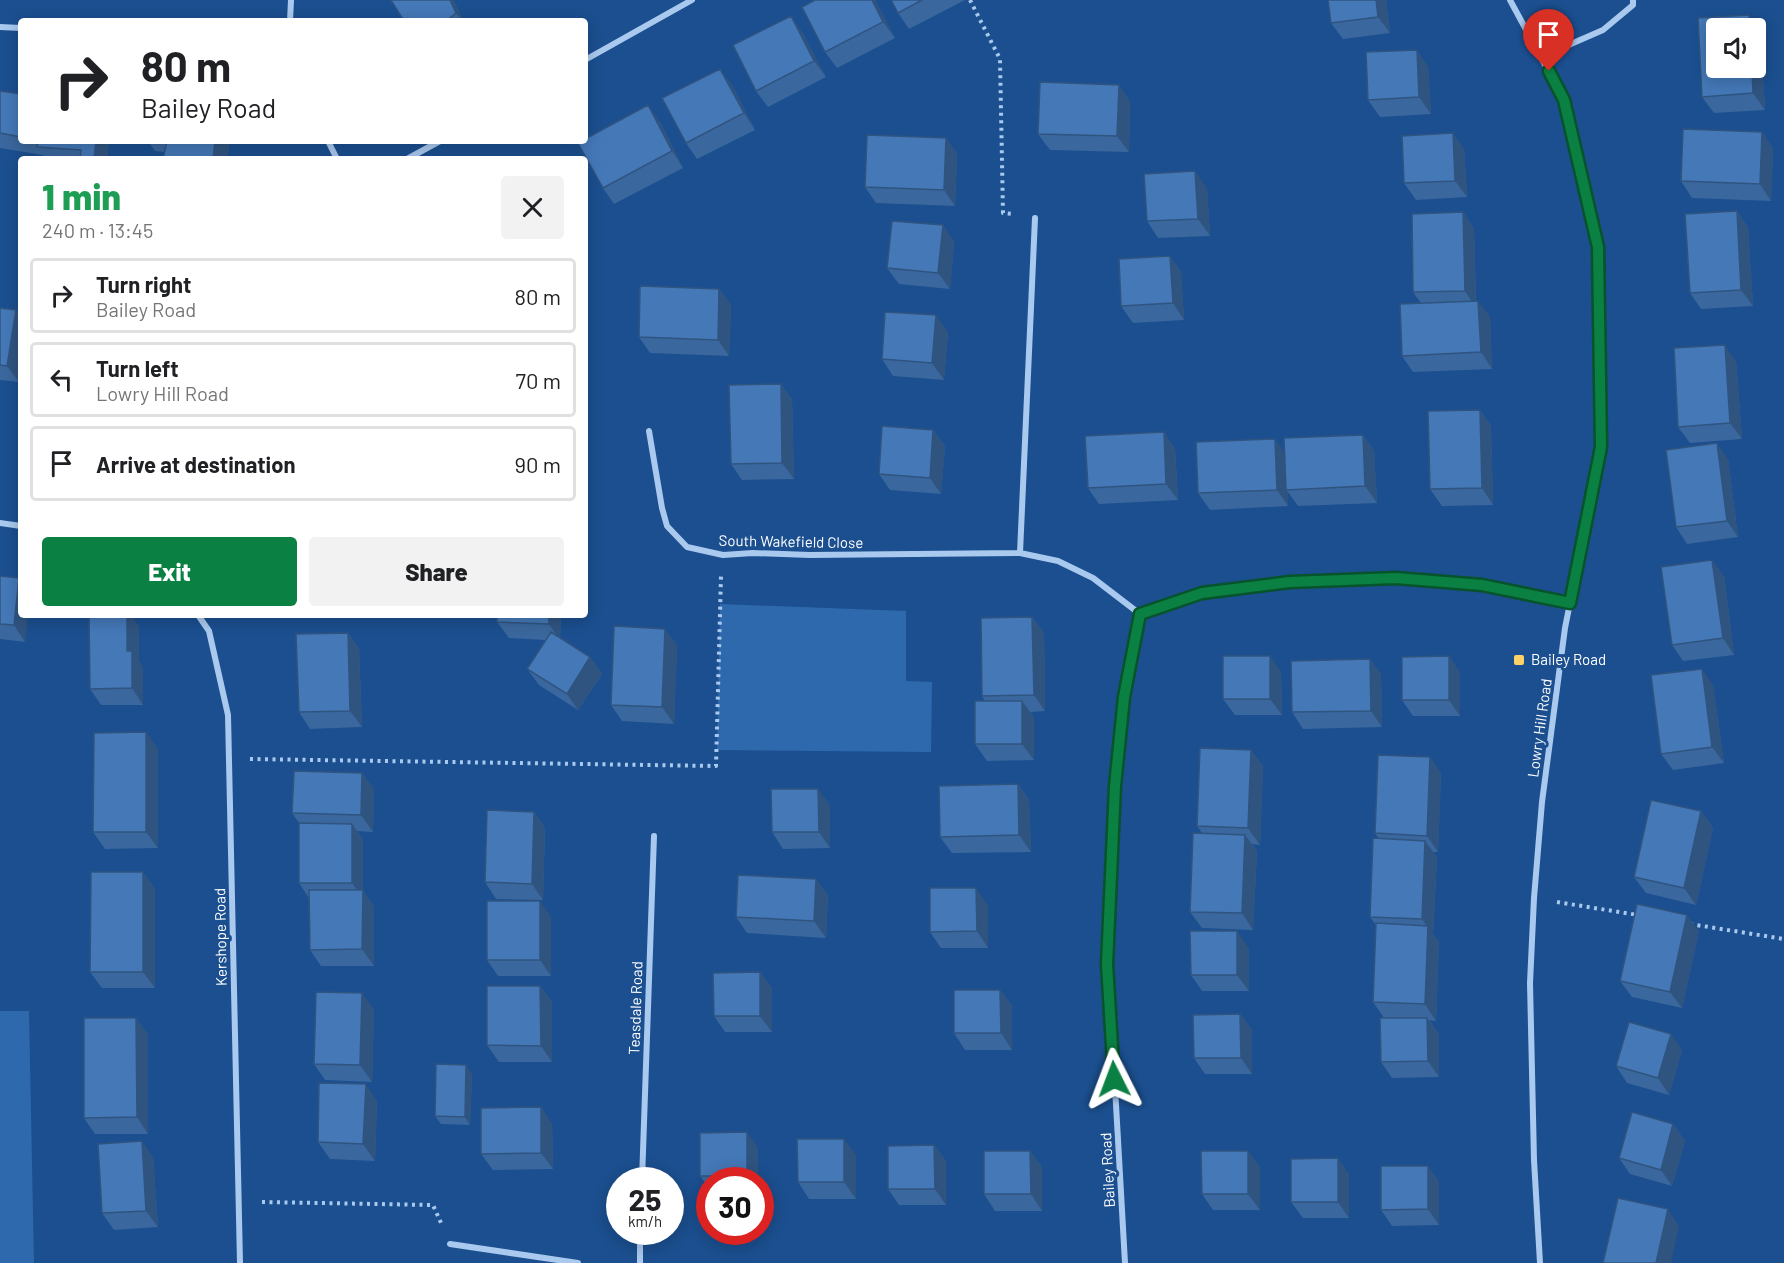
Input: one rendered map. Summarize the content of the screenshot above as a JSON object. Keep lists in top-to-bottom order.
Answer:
{
  "streets": {
    "street": [
      "South Wakefield Close",
      "Lowry Hill Road",
      "Kershope Road",
      "Teasdale Road",
      "Bailey Road"
    ]
  },
  "crossings": [
    ["South Wakefield Close", "Bailey Road"]
  ],
  "places": {
    "transit": ["Bailey Road"]
  },
  "page": {
    "turn": ["80 m", "Bailey Road"],
    "heading": ["1 min", "240 m · 13:45"],
    "list": [
      {
        "name": "Turn right",
        "note": "Bailey Road",
        "value": "80 m"
      },
      {
        "name": "Turn left",
        "note": "Lowry Hill Road",
        "value": "70 m"
      },
      {
        "name": "Arrive at destination",
        "value": "90 m"
      }
    ],
    "buttons": ["Exit", "Share"],
    "speed": "25 km/h",
    "limit": "30"
  }
}
